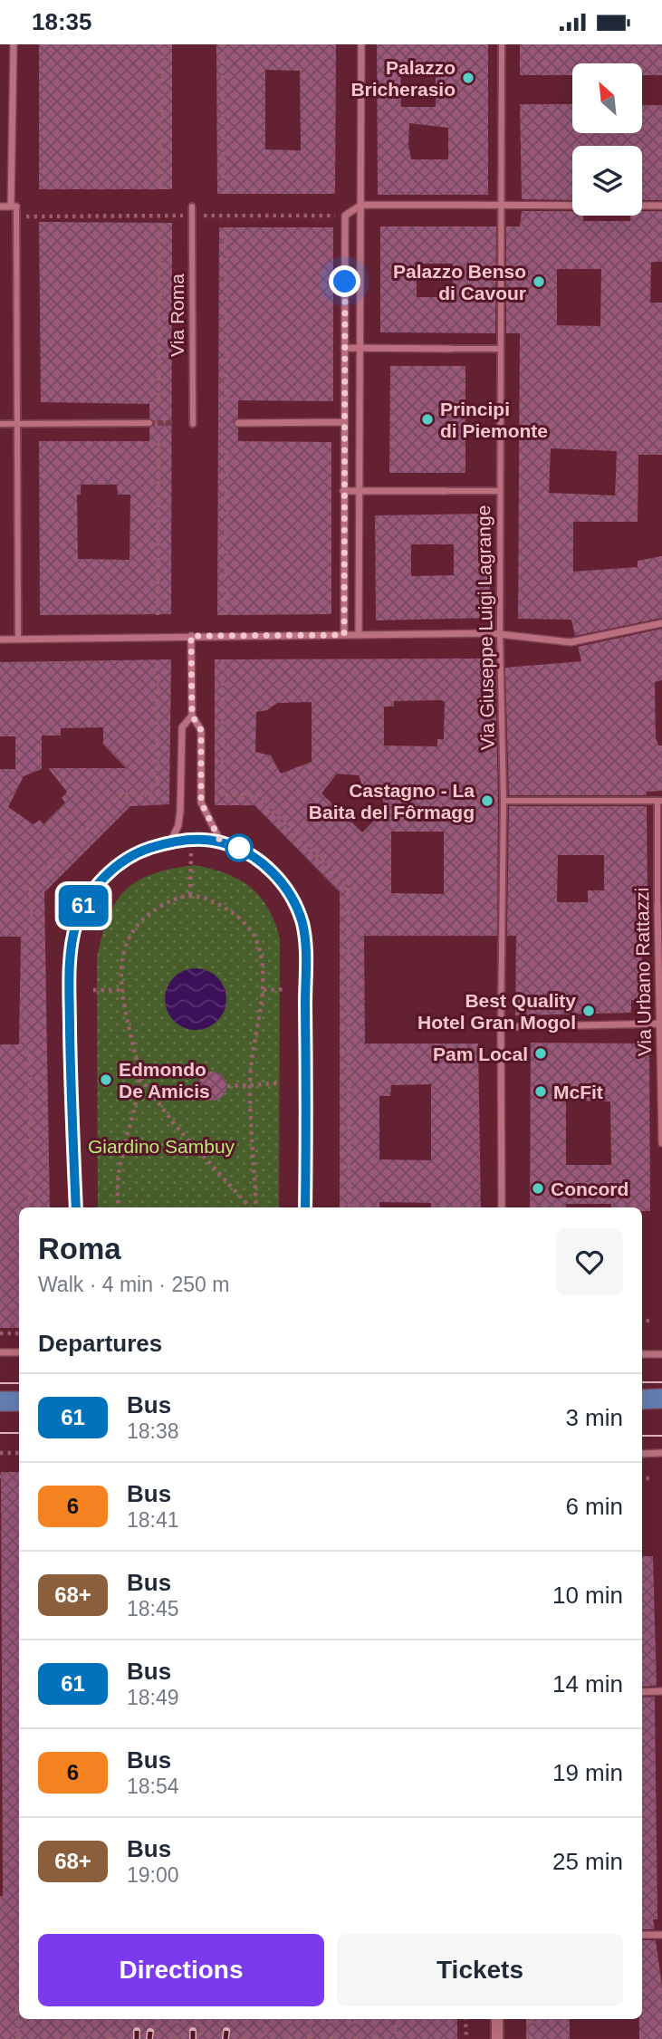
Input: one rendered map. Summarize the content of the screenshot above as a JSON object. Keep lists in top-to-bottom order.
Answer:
{
  "streets": {
    "street": ["Via Roma", "Via Giuseppe Luigi Lagrange", "Via Urbano Rattazzi"]
  },
  "parks": ["Giardino Sambuy"],
  "places": [
    "Palazzo Bricherasio",
    "Palazzo Benso di Cavour",
    "Principi di Piemonte",
    "Castagno - La Baita del Fôrmagg",
    "Best Quality Hotel Gran Mogol",
    "Pam Local",
    "Edmondo De Amicis",
    "McFit",
    "Concord"
  ],
  "lines": ["bus line 61"],
  "north": "top left",
  "page": {
    "status": "18:35",
    "on_map": "61",
    "heading": [
      ["Roma", "Walk · 4 min · 250 m"],
      "Departures"
    ],
    "list": [
      {
        "mark": "61",
        "name": "Bus",
        "note": "18:38",
        "value": "3 min"
      },
      {
        "mark": "6",
        "name": "Bus",
        "note": "18:41",
        "value": "6 min"
      },
      {
        "mark": "68+",
        "name": "Bus",
        "note": "18:45",
        "value": "10 min"
      },
      {
        "mark": "61",
        "name": "Bus",
        "note": "18:49",
        "value": "14 min"
      },
      {
        "mark": "6",
        "name": "Bus",
        "note": "18:54",
        "value": "19 min"
      },
      {
        "mark": "68+",
        "name": "Bus",
        "note": "19:00",
        "value": "25 min"
      }
    ],
    "buttons": ["Directions", "Tickets"]
  }
}
